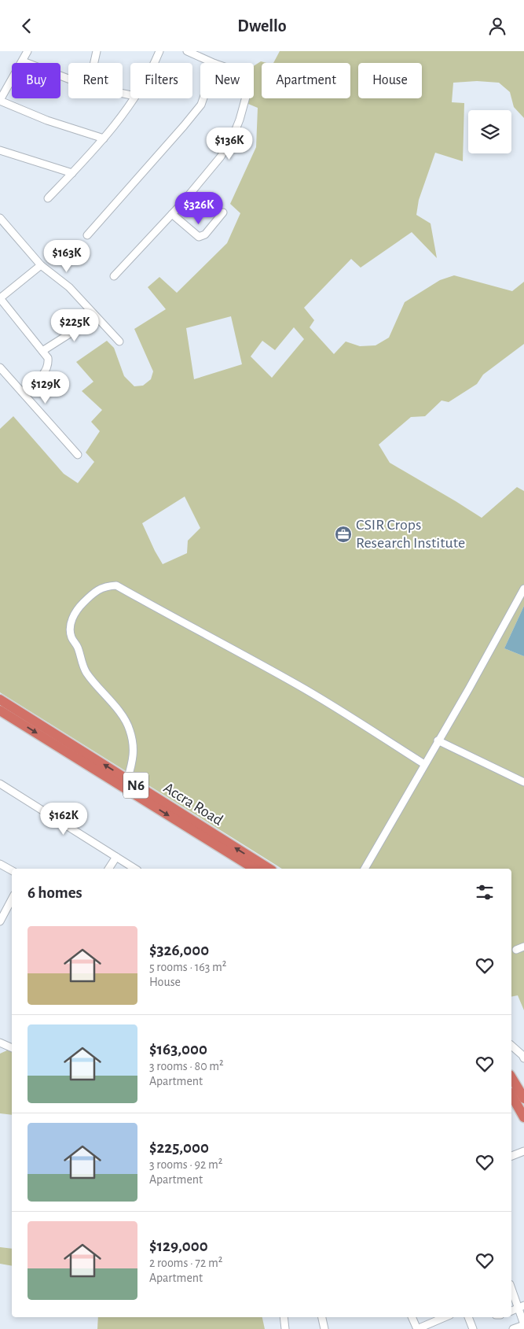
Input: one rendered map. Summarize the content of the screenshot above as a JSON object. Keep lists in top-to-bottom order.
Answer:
{
  "streets": {
    "highway": ["N6", "Accra Road"]
  },
  "places": {
    "office": ["CSIR Crops Research Institute"]
  },
  "page": {
    "header": "Dwello",
    "chip": [
      "Buy",
      "Rent",
      "Filters",
      "New",
      "Apartment",
      "House"
    ],
    "price": [
      "$136K",
      "$326K",
      "$163K",
      "$225K",
      "$129K",
      "$162K"
    ],
    "heading": "6 homes",
    "list": [
      {
        "name": "$326,000",
        "note": "5 rooms · 163 m² · House"
      },
      {
        "name": "$163,000",
        "note": "3 rooms · 80 m² · Apartment"
      },
      {
        "name": "$225,000",
        "note": "3 rooms · 92 m² · Apartment"
      },
      {
        "name": "$129,000",
        "note": "2 rooms · 72 m² · Apartment"
      }
    ]
  }
}
